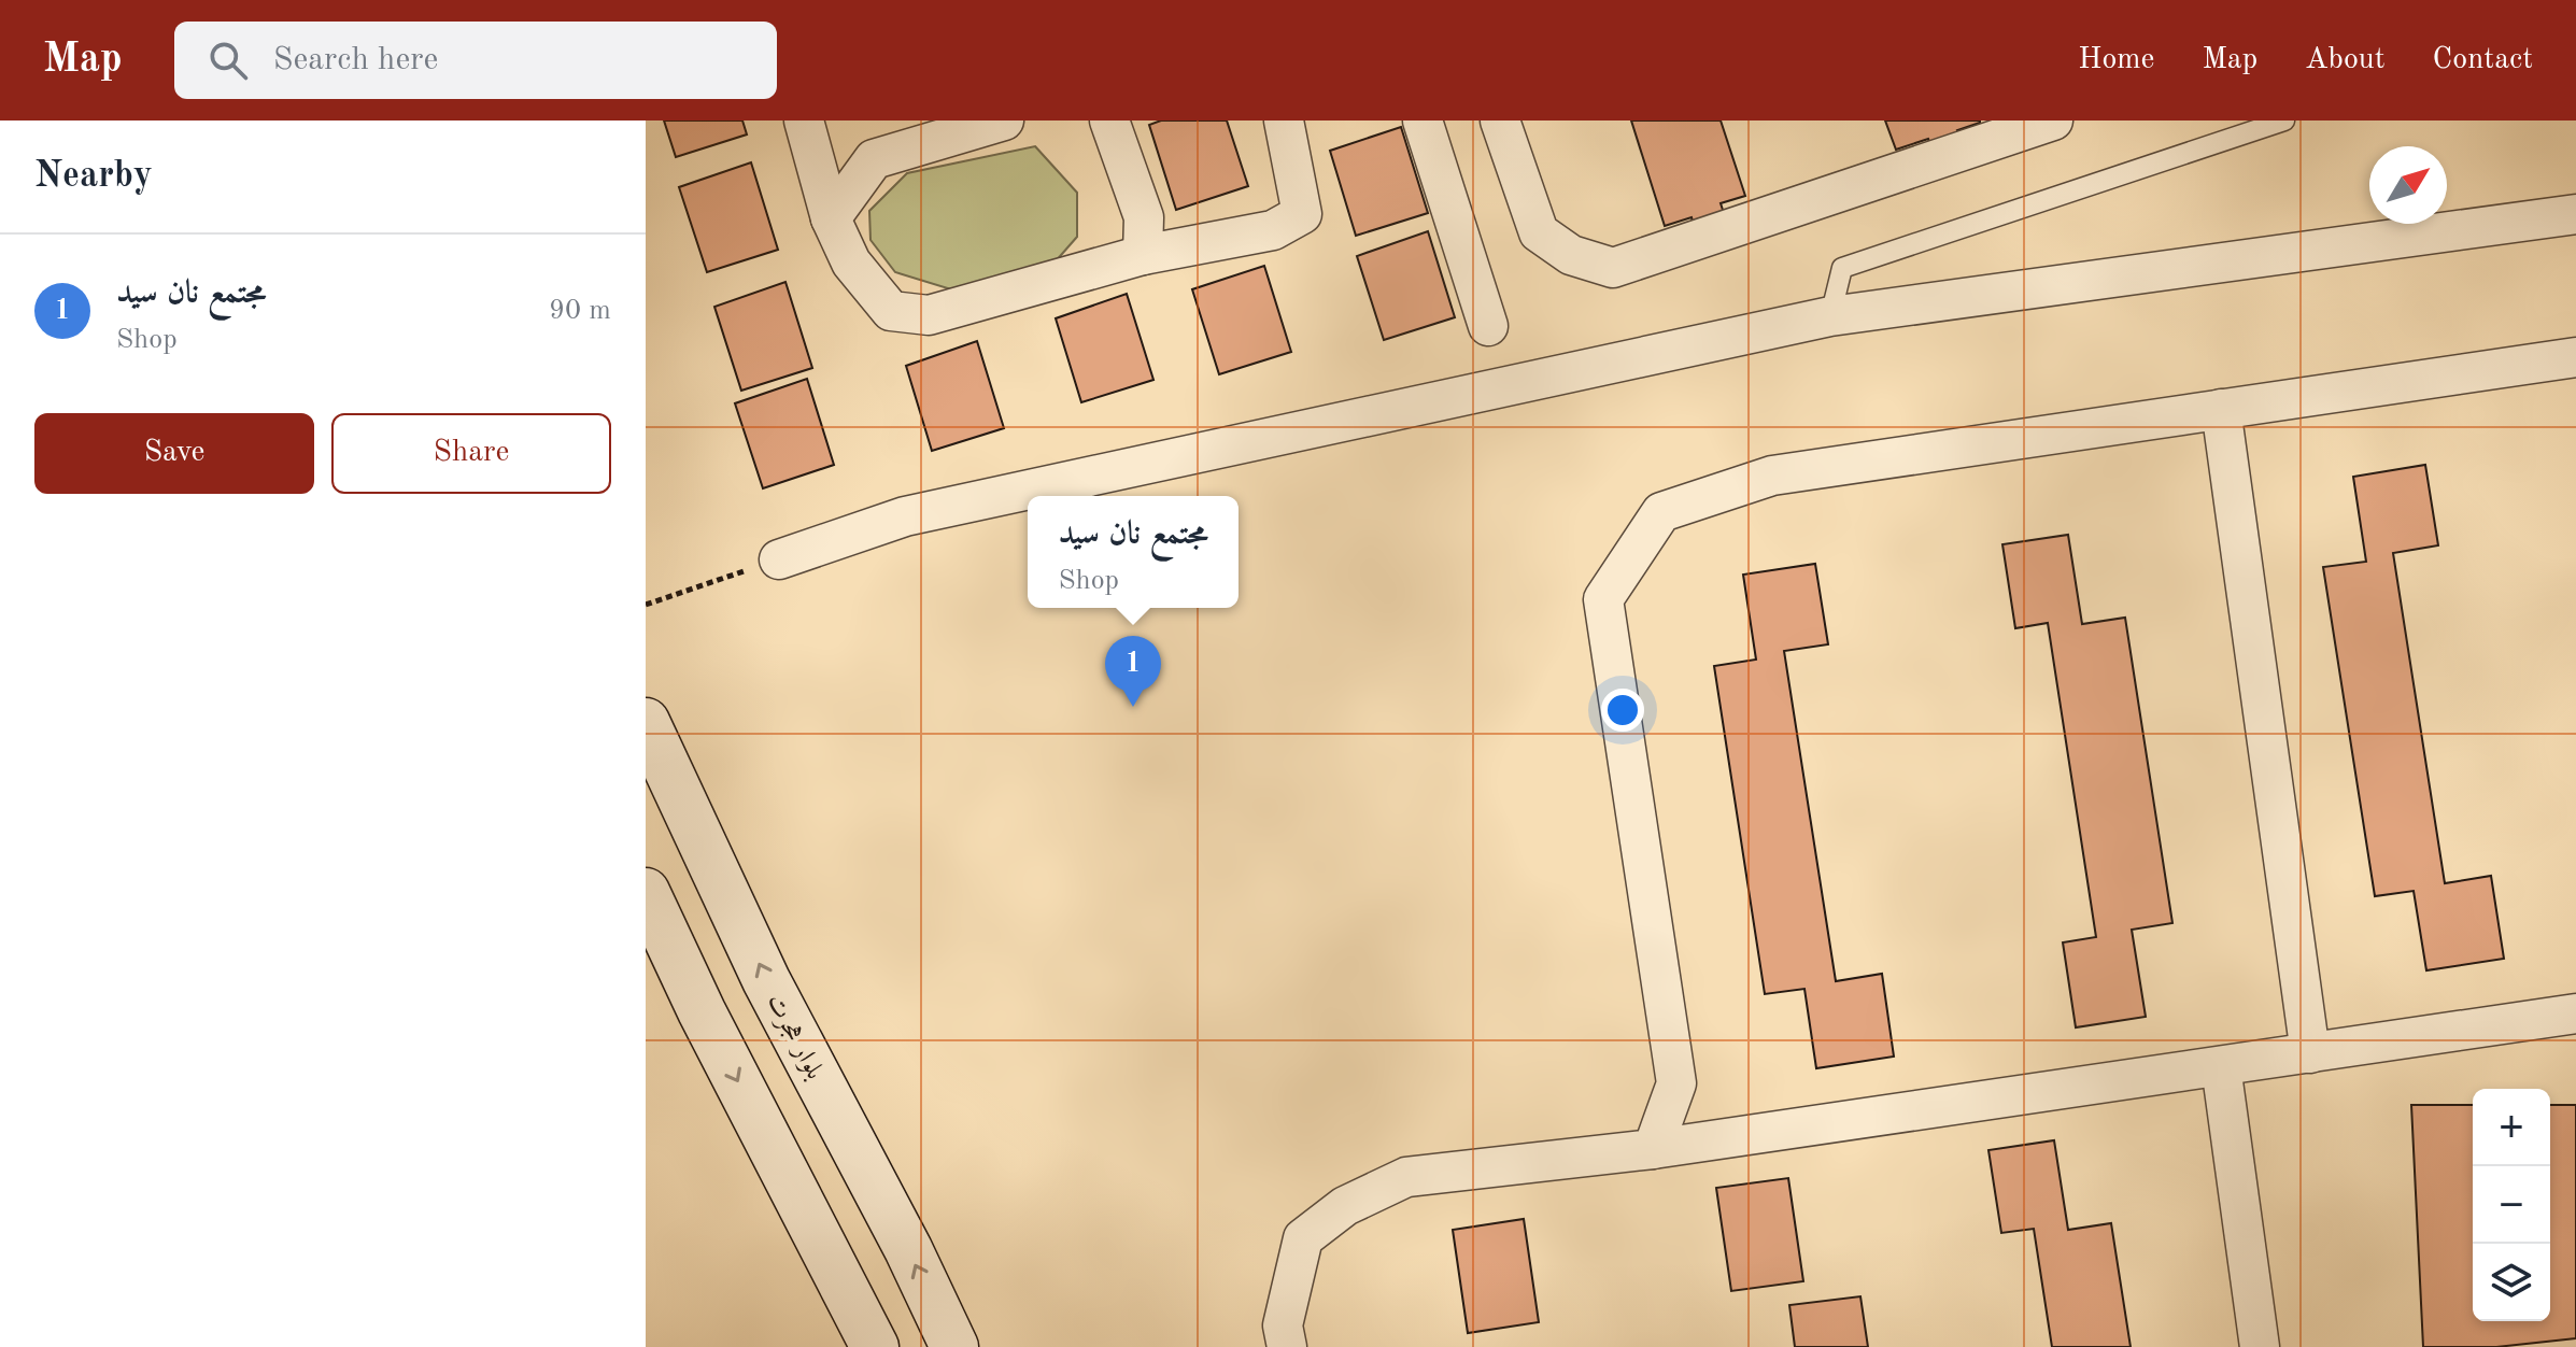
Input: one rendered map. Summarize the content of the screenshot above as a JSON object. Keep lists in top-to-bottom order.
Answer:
{
  "streets": {
    "main road": ["بلوار هجرت"]
  },
  "north": "top right",
  "page": {
    "header": "Map",
    "search": "Search here",
    "nav": [
      "Home",
      "Map",
      "About",
      "Contact"
    ],
    "heading": "Nearby",
    "list": [
      {
        "mark": "1",
        "name": "مجتمع نان سید",
        "note": "Shop",
        "value": "90 m"
      }
    ],
    "buttons": ["Save", "Share"],
    "popup": ["مجتمع نان سید", "Shop"],
    "pins": "1",
    "map_buttons": ["+", "−"]
  }
}
